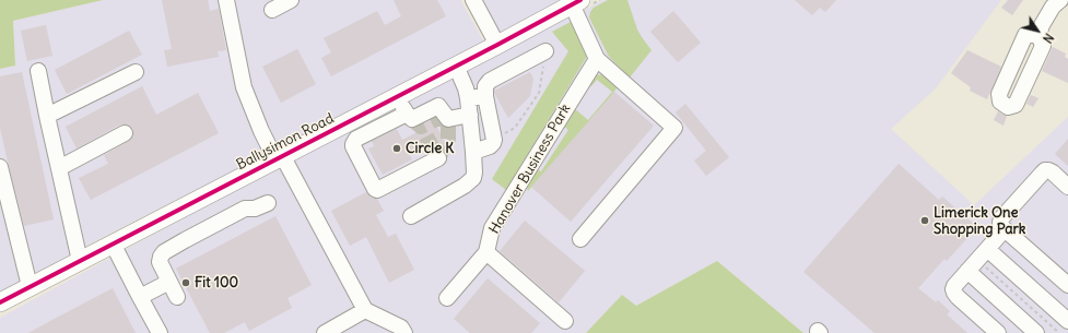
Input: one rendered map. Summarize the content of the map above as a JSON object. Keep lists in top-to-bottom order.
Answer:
{
  "streets": {
    "main road": ["Ballysimon Road"],
    "street": ["Hanover Business Park"]
  },
  "places": ["Circle K", "Limerick One Shopping Park", "Fit 100"],
  "north": "bottom right"
}
